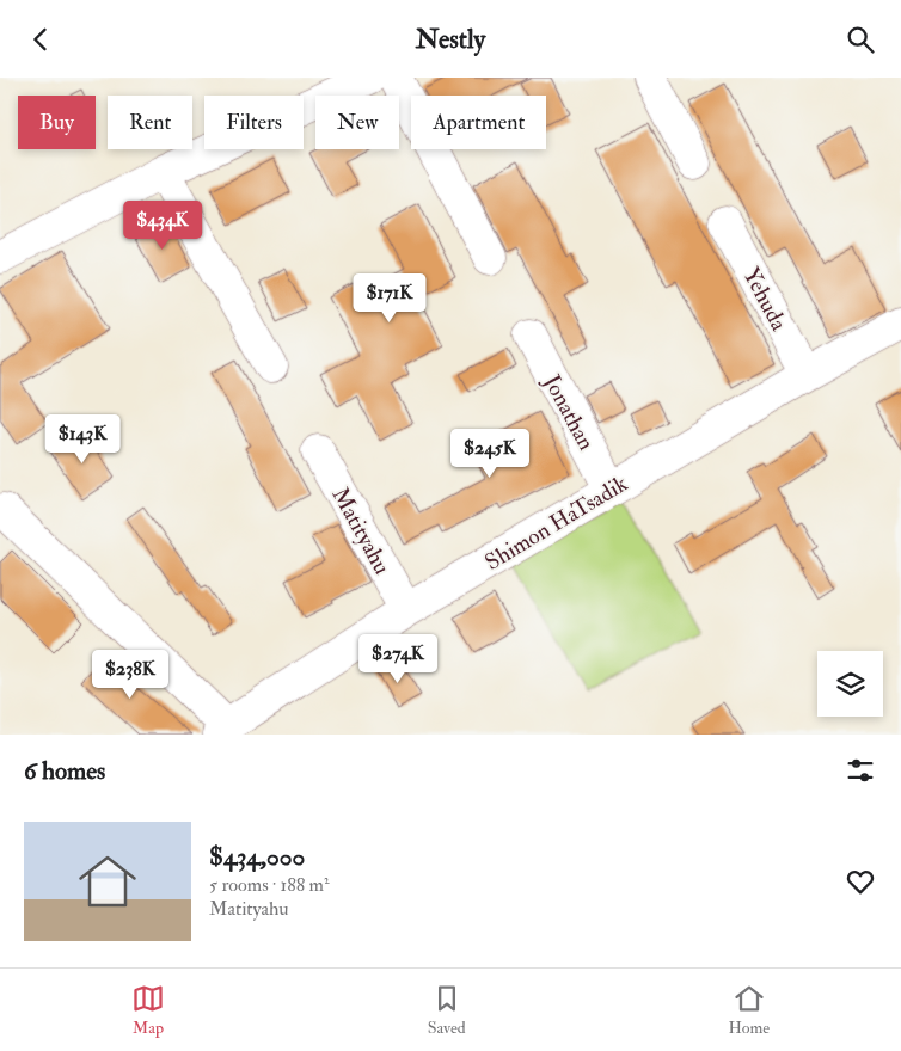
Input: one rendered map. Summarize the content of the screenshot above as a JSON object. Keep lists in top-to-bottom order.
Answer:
{
  "streets": {
    "street": [
      "Yehuda",
      "Jonathan",
      "Shimon HaTsadik",
      "Matityahu"
    ]
  },
  "crossings": [
    ["Yehuda", "Shimon HaTsadik"],
    ["Jonathan", "Shimon HaTsadik"],
    ["Shimon HaTsadik", "Matityahu"]
  ],
  "page": {
    "header": "Nestly",
    "chip": [
      "Buy",
      "Rent",
      "Filters",
      "New",
      "Apartment"
    ],
    "price": [
      "$434K",
      "$171K",
      "$143K",
      "$245K",
      "$274K",
      "$238K"
    ],
    "heading": "6 homes",
    "list": [
      {
        "name": "$434,000",
        "note": "5 rooms · 188 m² · Matityahu"
      }
    ],
    "tabs": ["Map", "Saved", "Home"]
  }
}
